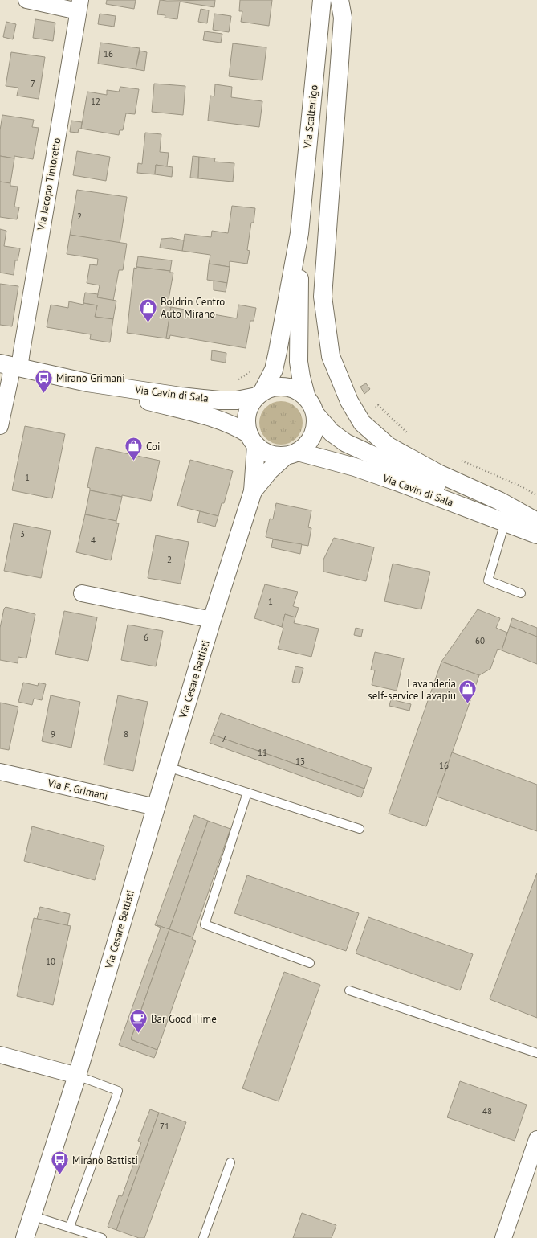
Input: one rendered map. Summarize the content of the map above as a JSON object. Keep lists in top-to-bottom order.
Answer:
{
  "streets": {
    "main road": ["Via Scaltenigo", "Via Cavin di Sala", "Via Cesare Battisti"],
    "street": ["Via Jacopo Tintoretto", "Via F. Grimani"]
  },
  "crossings": [
    ["Via Scaltenigo", "Via Cavin di Sala"],
    ["Via Scaltenigo", "Via Cesare Battisti"],
    ["Via Jacopo Tintoretto", "Via Cavin di Sala"],
    ["Via Cavin di Sala", "Via Cesare Battisti"],
    ["Via Cesare Battisti", "Via F. Grimani"]
  ],
  "places": {
    "shop": ["Boldrin Centro Auto Mirano", "Coi", "Lavanderia self-service Lavapiu"],
    "bus stop": ["Mirano Grimani", "Mirano Battisti"],
    "cafe": ["Bar Good Time"]
  },
  "house_numbers": [
    "16",
    "7",
    "12",
    "2",
    "1",
    "3",
    "4",
    "2",
    "1",
    "6",
    "60",
    "9",
    "8",
    "7",
    "11",
    "13",
    "16",
    "10",
    "48",
    "71"
  ]
}
